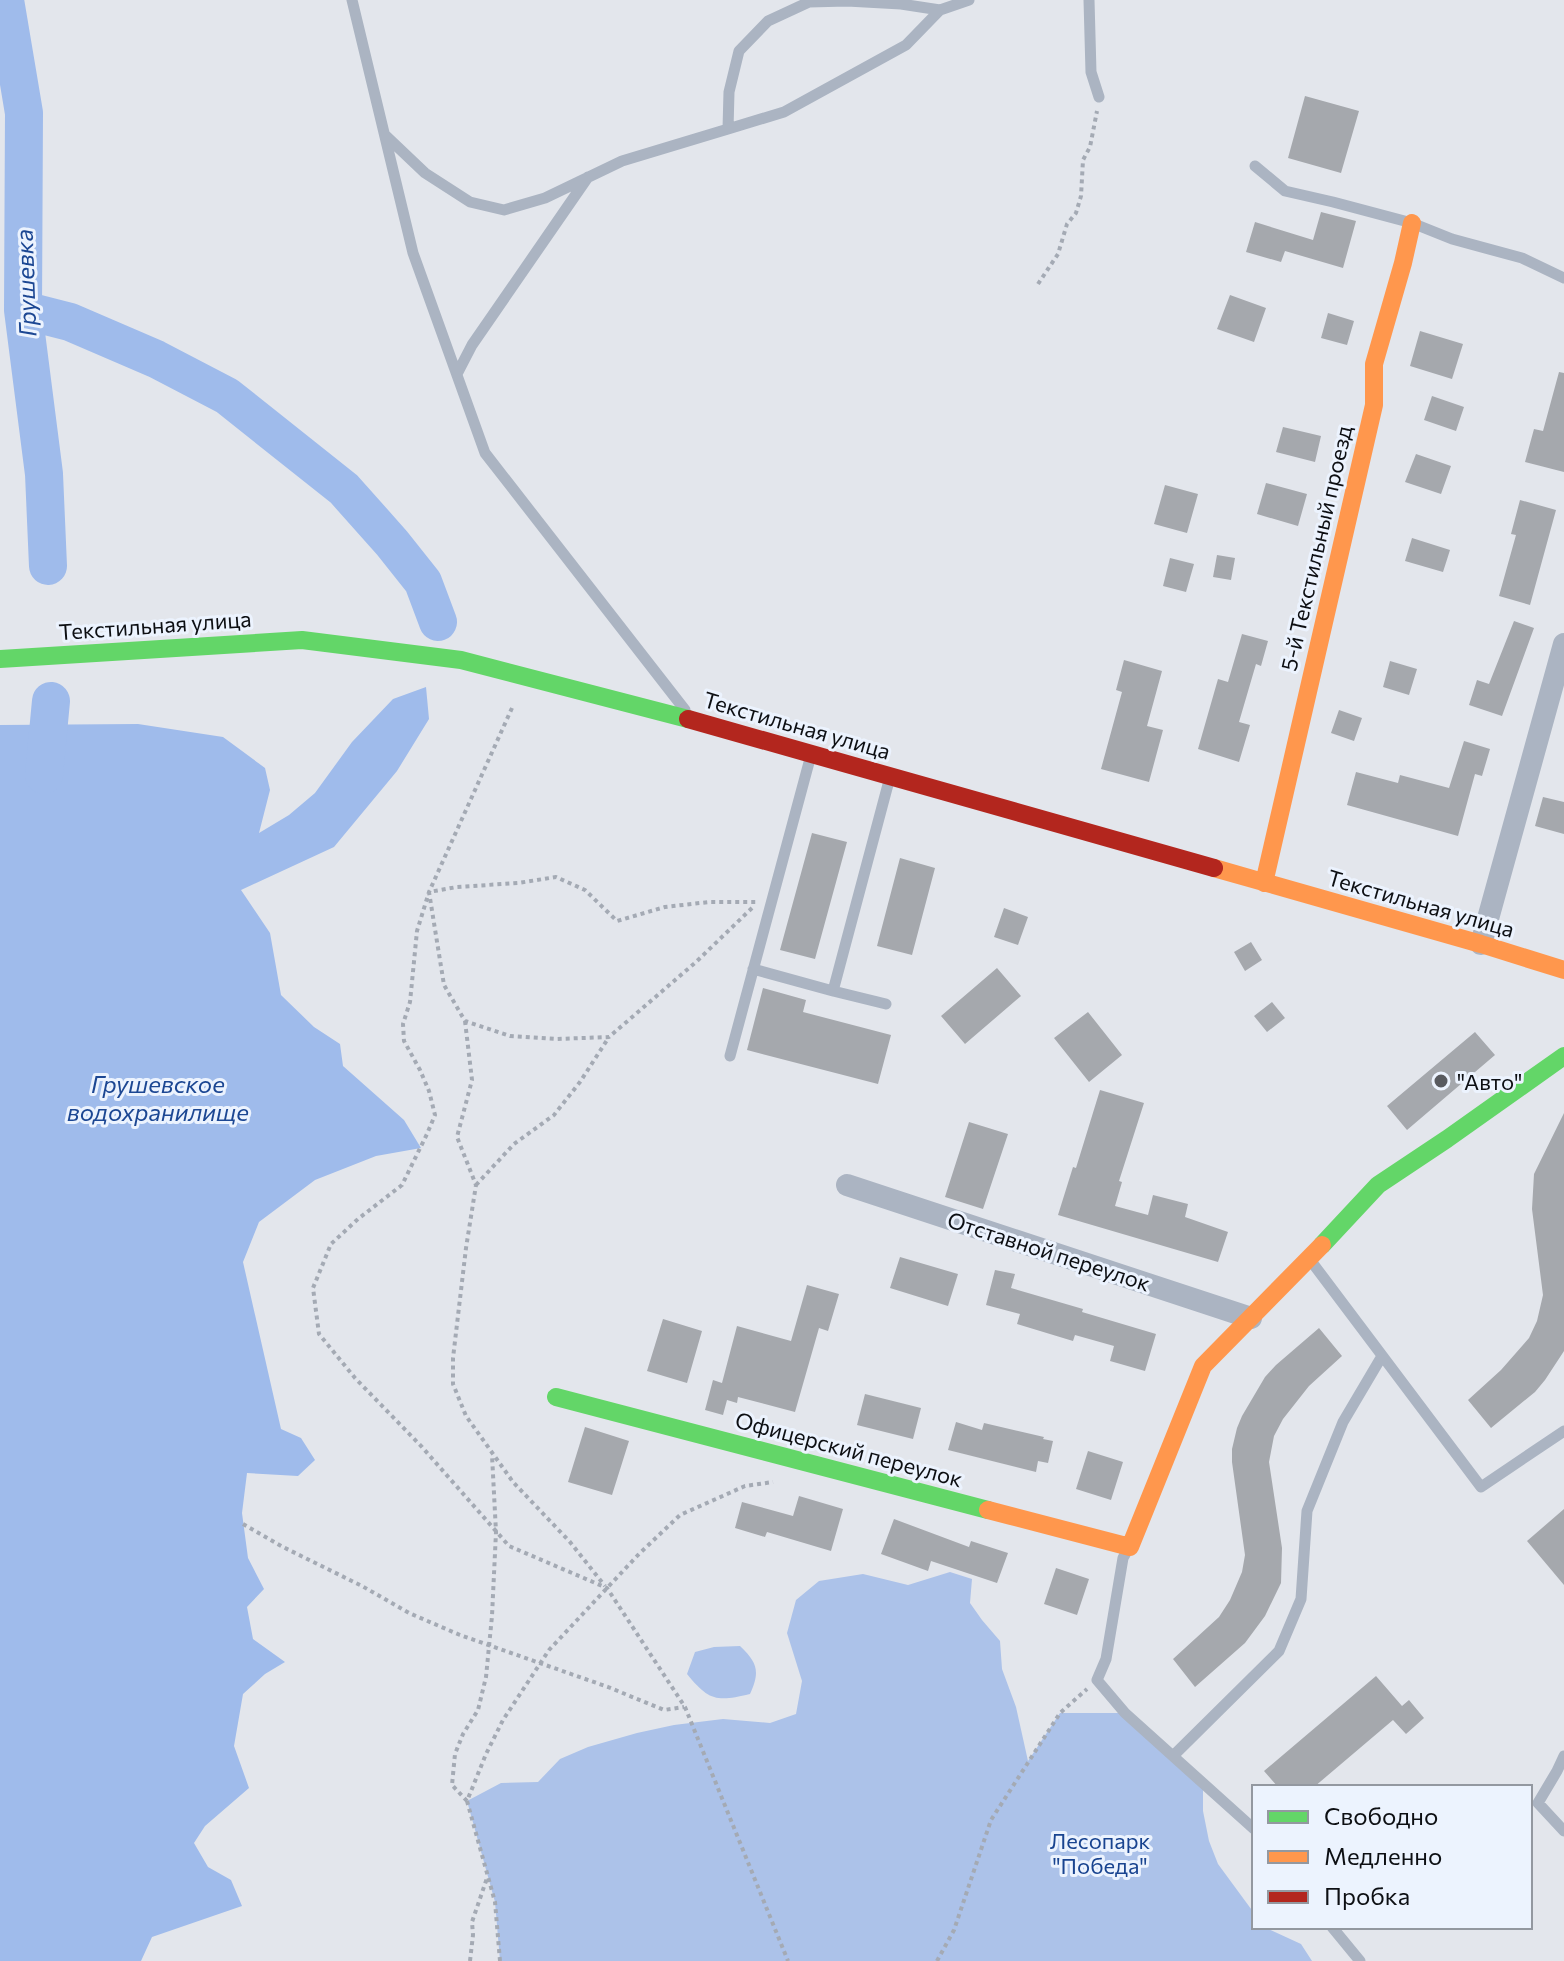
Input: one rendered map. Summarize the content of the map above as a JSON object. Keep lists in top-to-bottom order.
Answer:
{
  "streets": {
    "street": [
      "5-й Текстильный проезд",
      "Текстильная улица",
      "Отставной переулок",
      "Офицерский переулок"
    ]
  },
  "crossings": [
    ["5-й Текстильный проезд", "Текстильная улица"]
  ],
  "water": ["Грушевка", "Грушевское водохранилище"],
  "parks": ["Лесопарк \"Победа\""],
  "places": ["\"Авто\""],
  "legend": ["Свободно", "Медленно", "Пробка"]
}
